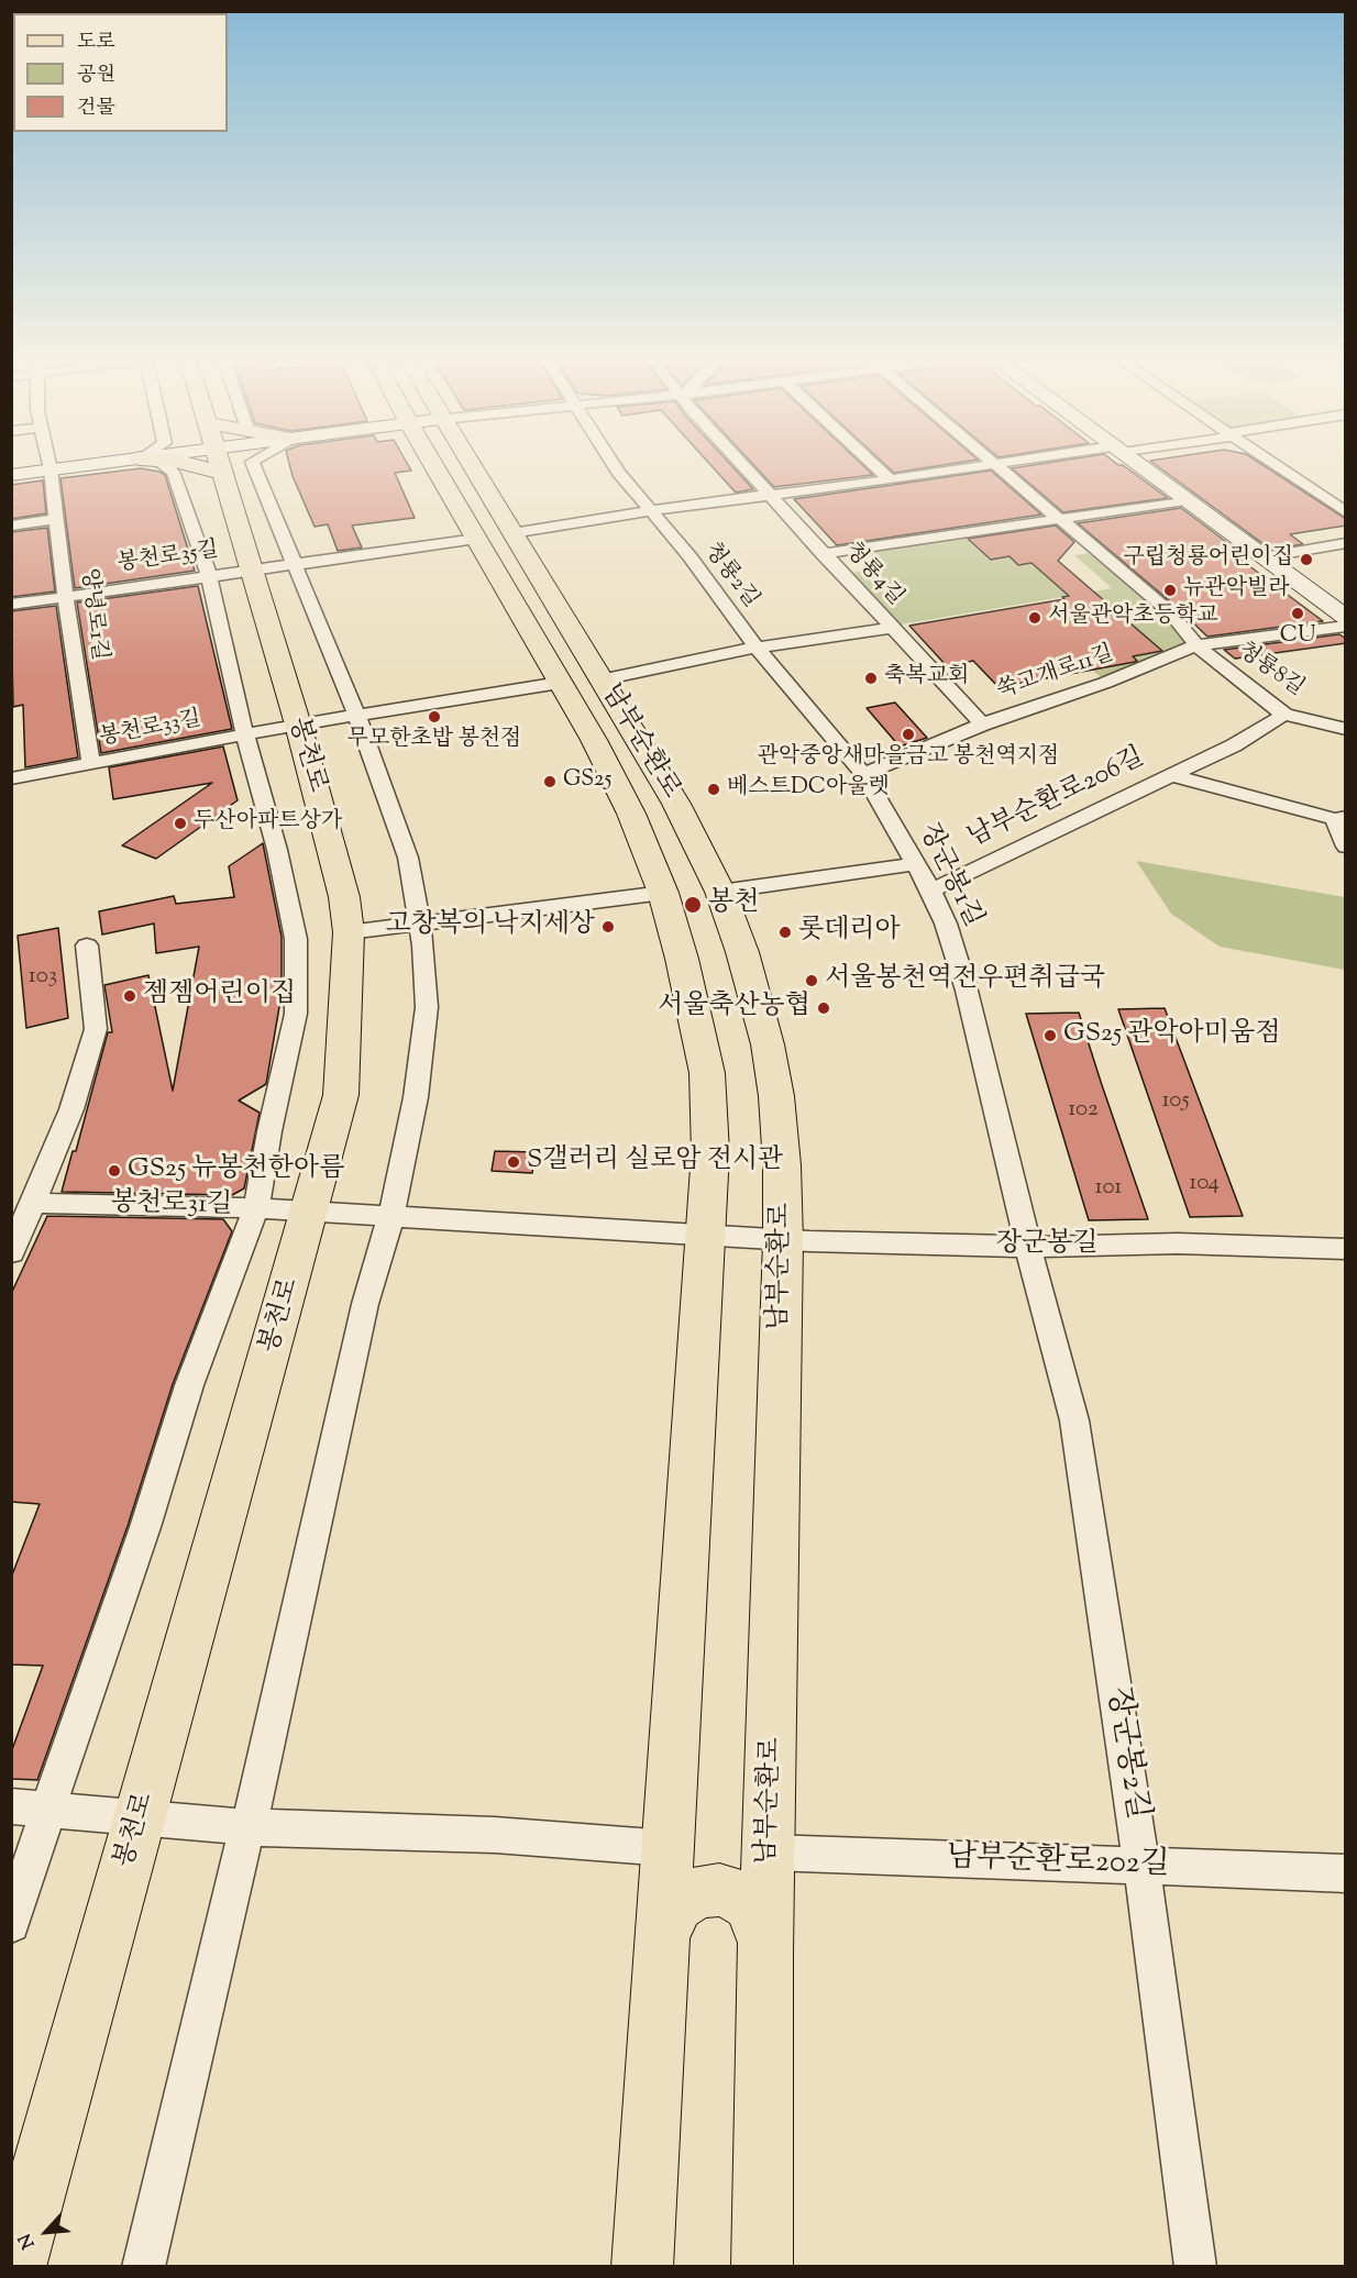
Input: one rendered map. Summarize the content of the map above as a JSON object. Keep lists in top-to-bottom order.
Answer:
{
  "streets": {
    "main road": ["남부순환로", "봉천로"],
    "street": [
      "봉천로35길",
      "청룡4길",
      "청룡2길",
      "양녕로1길",
      "청룡8길",
      "쑥고개로11길",
      "봉천로33길",
      "남부순환로206길",
      "장군봉1길",
      "봉천로31길",
      "장군봉길",
      "장군봉2길",
      "남부순환로202길"
    ]
  },
  "crossings": [
    ["봉천로35길", "양녕로1길"],
    ["봉천로35길", "봉천로"],
    ["청룡4길", "쑥고개로11길"],
    ["청룡2길", "장군봉1길"],
    ["양녕로1길", "봉천로33길"],
    ["청룡8길", "쑥고개로11길"],
    ["청룡8길", "남부순환로206길"],
    ["쑥고개로11길", "장군봉1길"],
    ["봉천로33길", "남부순환로"],
    ["봉천로33길", "봉천로"],
    ["남부순환로", "봉천로"],
    ["남부순환로", "봉천로31길"],
    ["남부순환로", "장군봉길"],
    ["남부순환로", "남부순환로202길"],
    ["봉천로", "봉천로31길"],
    ["남부순환로206길", "장군봉1길"],
    ["장군봉1길", "장군봉길"],
    ["장군봉1길", "장군봉2길"],
    ["장군봉길", "장군봉2길"],
    ["장군봉2길", "남부순환로202길"]
  ],
  "places": [
    "구립청룡어린이집",
    "뉴관악빌라",
    "CU",
    "서울관악초등학교",
    "축복교회",
    "무모한초밥 봉천점",
    "관악중앙새마을금고 봉천역지점",
    "GS25",
    "베스트DC아울렛",
    "두산아파트상가",
    "봉천",
    "고창복의 낙지세상",
    "롯데리아",
    "서울봉천역전우편취급국",
    "젬젬어린이집",
    "서울축산농협",
    "GS25 관악아미움점",
    "S갤러리 실로암 전시관",
    "GS25 뉴봉천한아름"
  ],
  "house_numbers": [
    "103",
    "105",
    "102",
    "104",
    "101"
  ],
  "legend": ["도로", "공원", "건물"],
  "north": "bottom left"
}
